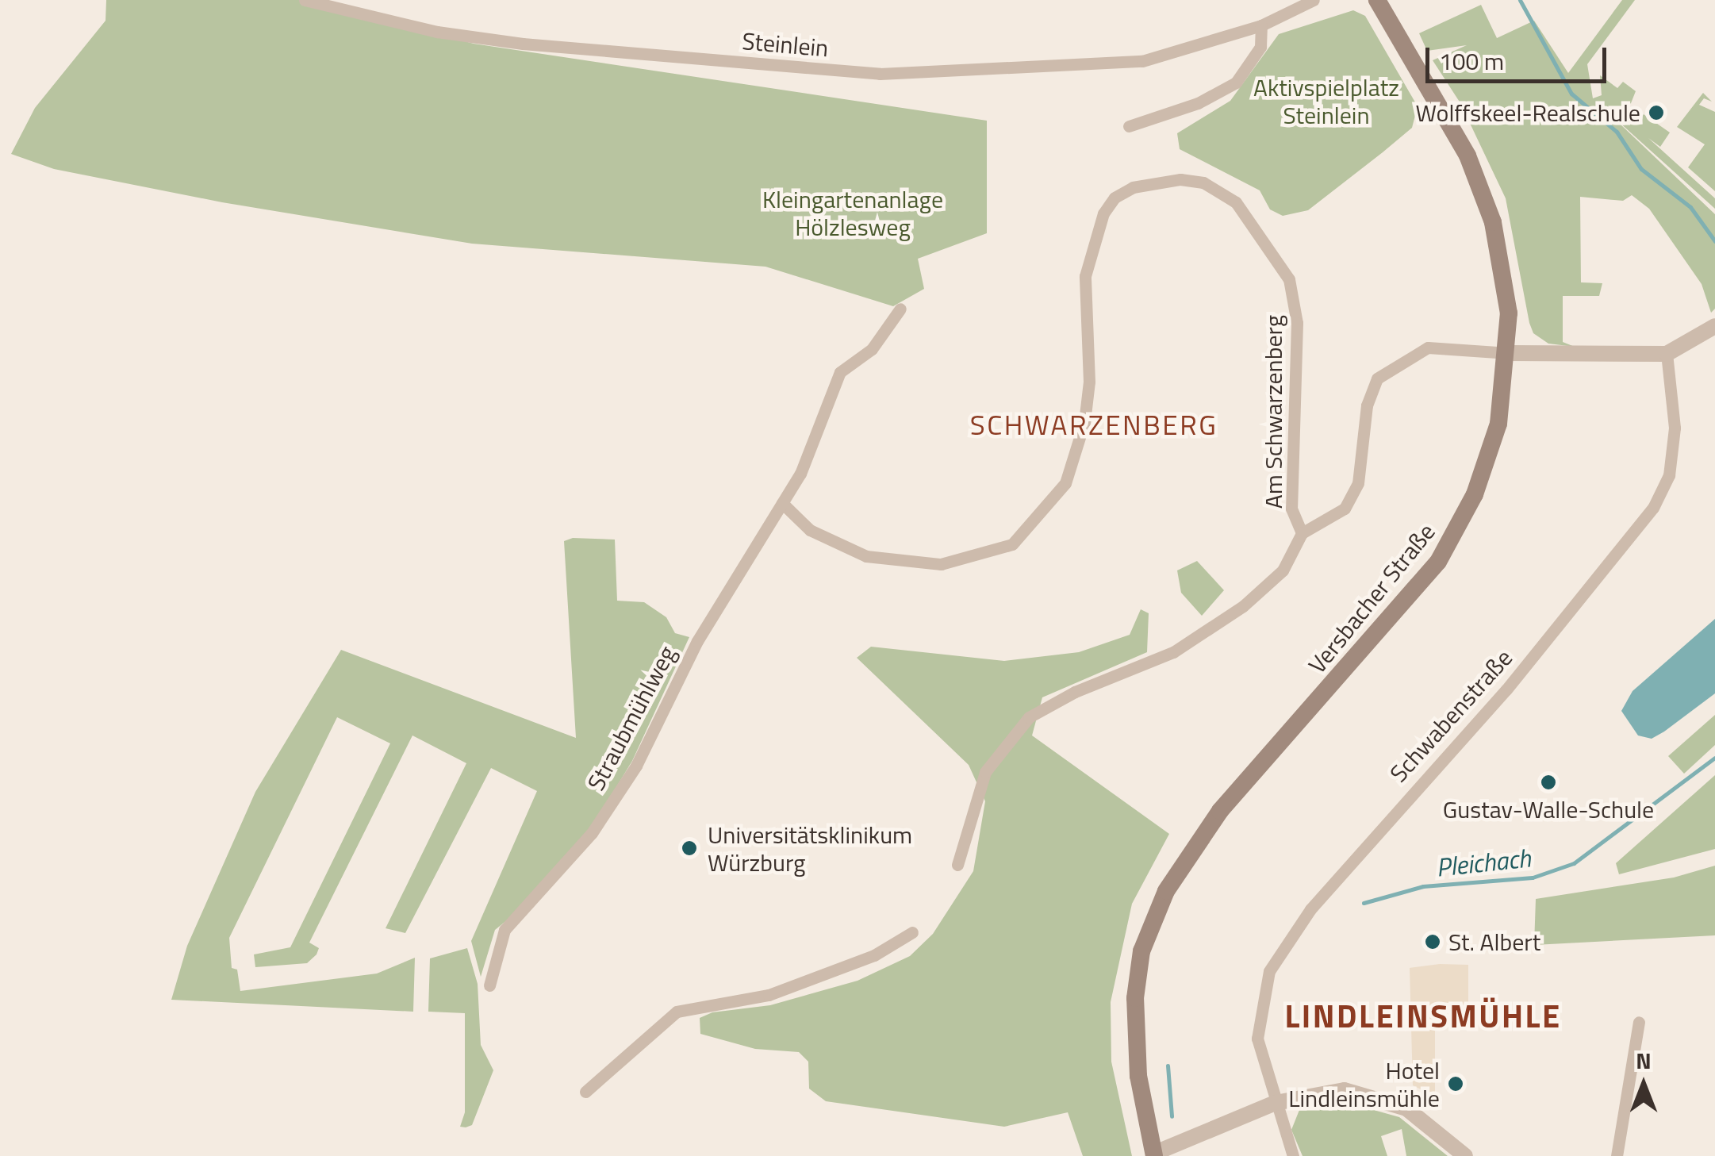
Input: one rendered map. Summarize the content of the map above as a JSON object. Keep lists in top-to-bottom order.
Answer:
{
  "streets": {
    "main road": ["Versbacher Straße"],
    "street": [
      "Steinlein",
      "Am Schwarzenberg",
      "Schwabenstraße",
      "Straubmühlweg"
    ]
  },
  "crossings": [
    ["Am Schwarzenberg", "Versbacher Straße"],
    ["Am Schwarzenberg", "Straubmühlweg"]
  ],
  "districts": ["SCHWARZENBERG", "LINDLEINSMÜHLE"],
  "water": ["Pleichach"],
  "parks": ["Aktivspielplatz Steinlein", "Kleingartenanlage Hölzlesweg"],
  "places": [
    "Wolffskeel-Realschule",
    "Gustav-Walle-Schule",
    "Universitätsklinikum Würzburg",
    "St. Albert",
    "Hotel Lindleinsmühle"
  ],
  "scale_bar": "100 m",
  "north": "top"
}
